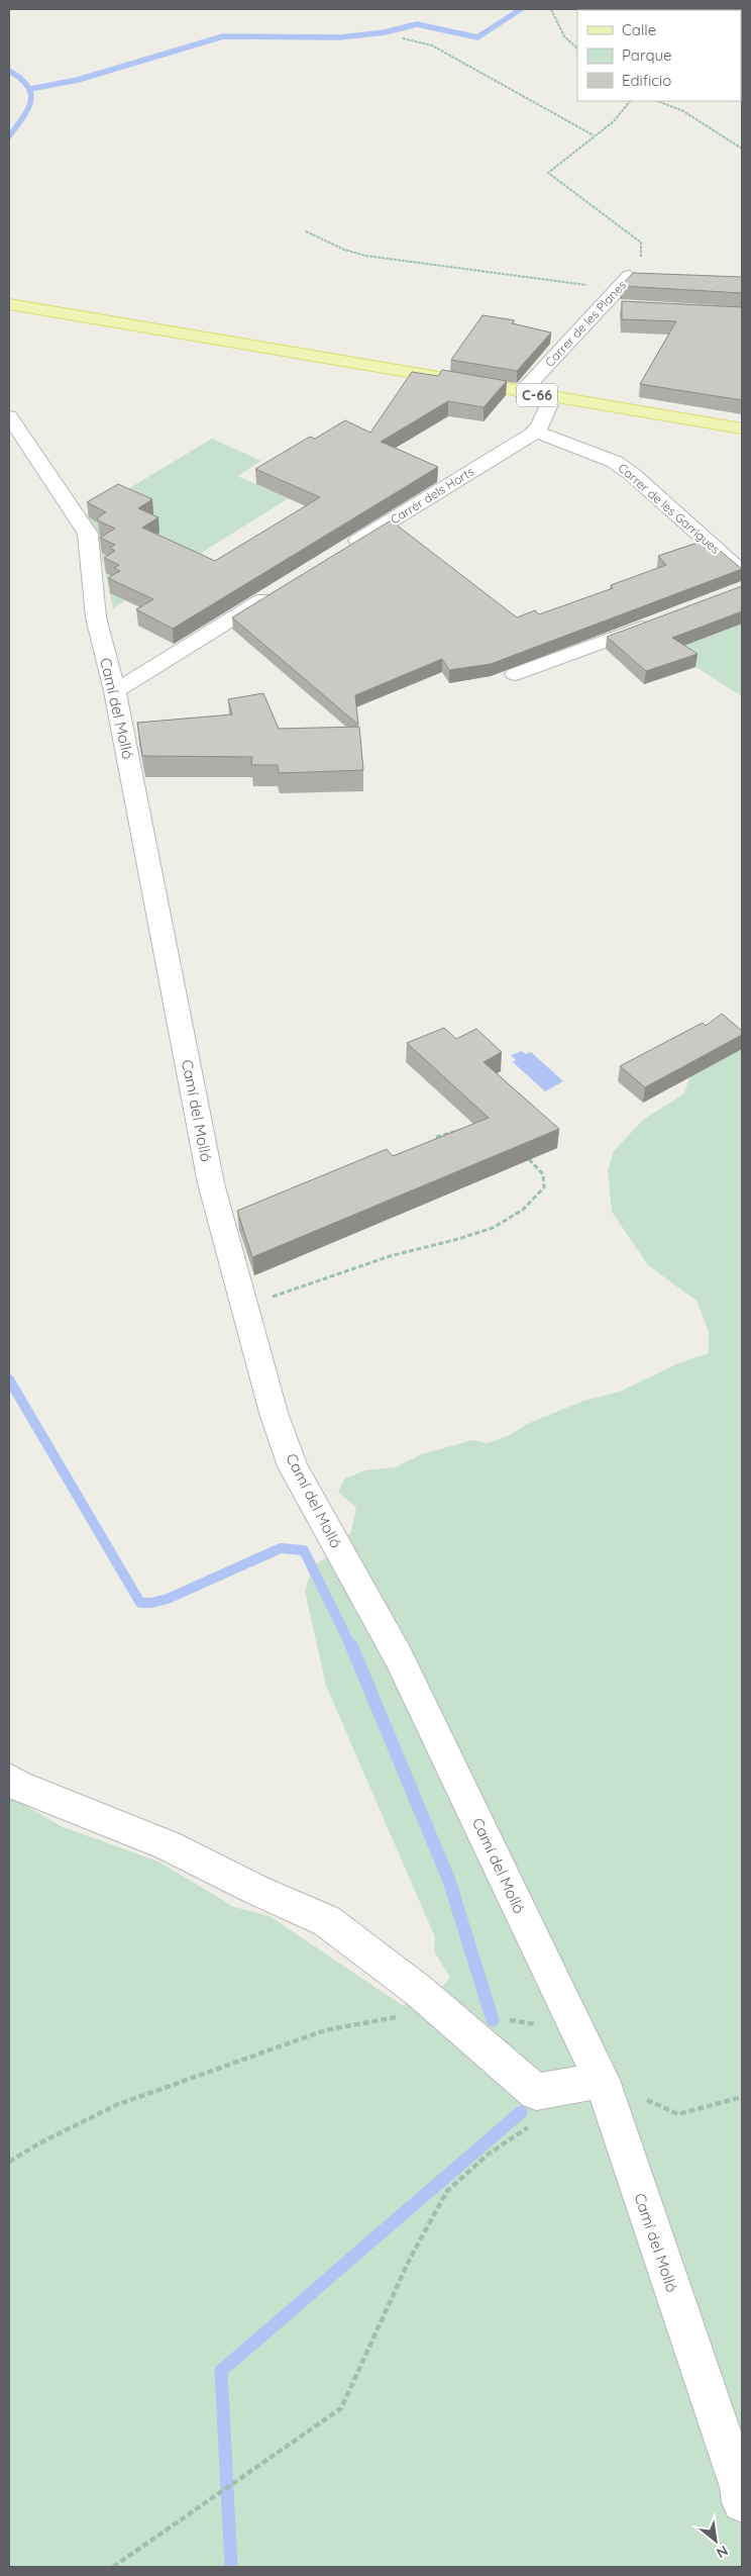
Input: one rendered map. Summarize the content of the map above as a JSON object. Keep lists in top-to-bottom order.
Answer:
{
  "streets": {
    "main road": ["C-66"],
    "street": [
      "Carrer de les Planes",
      "Carrer dels Horts",
      "Carrer de les Garrigues",
      "Camí del Molló"
    ]
  },
  "crossings": [
    ["Carrer de les Planes", "C-66"],
    ["C-66", "Carrer dels Horts"],
    ["Carrer dels Horts", "Carrer de les Garrigues"]
  ],
  "legend": ["Calle", "Parque", "Edificio"],
  "north": "bottom right"
}
